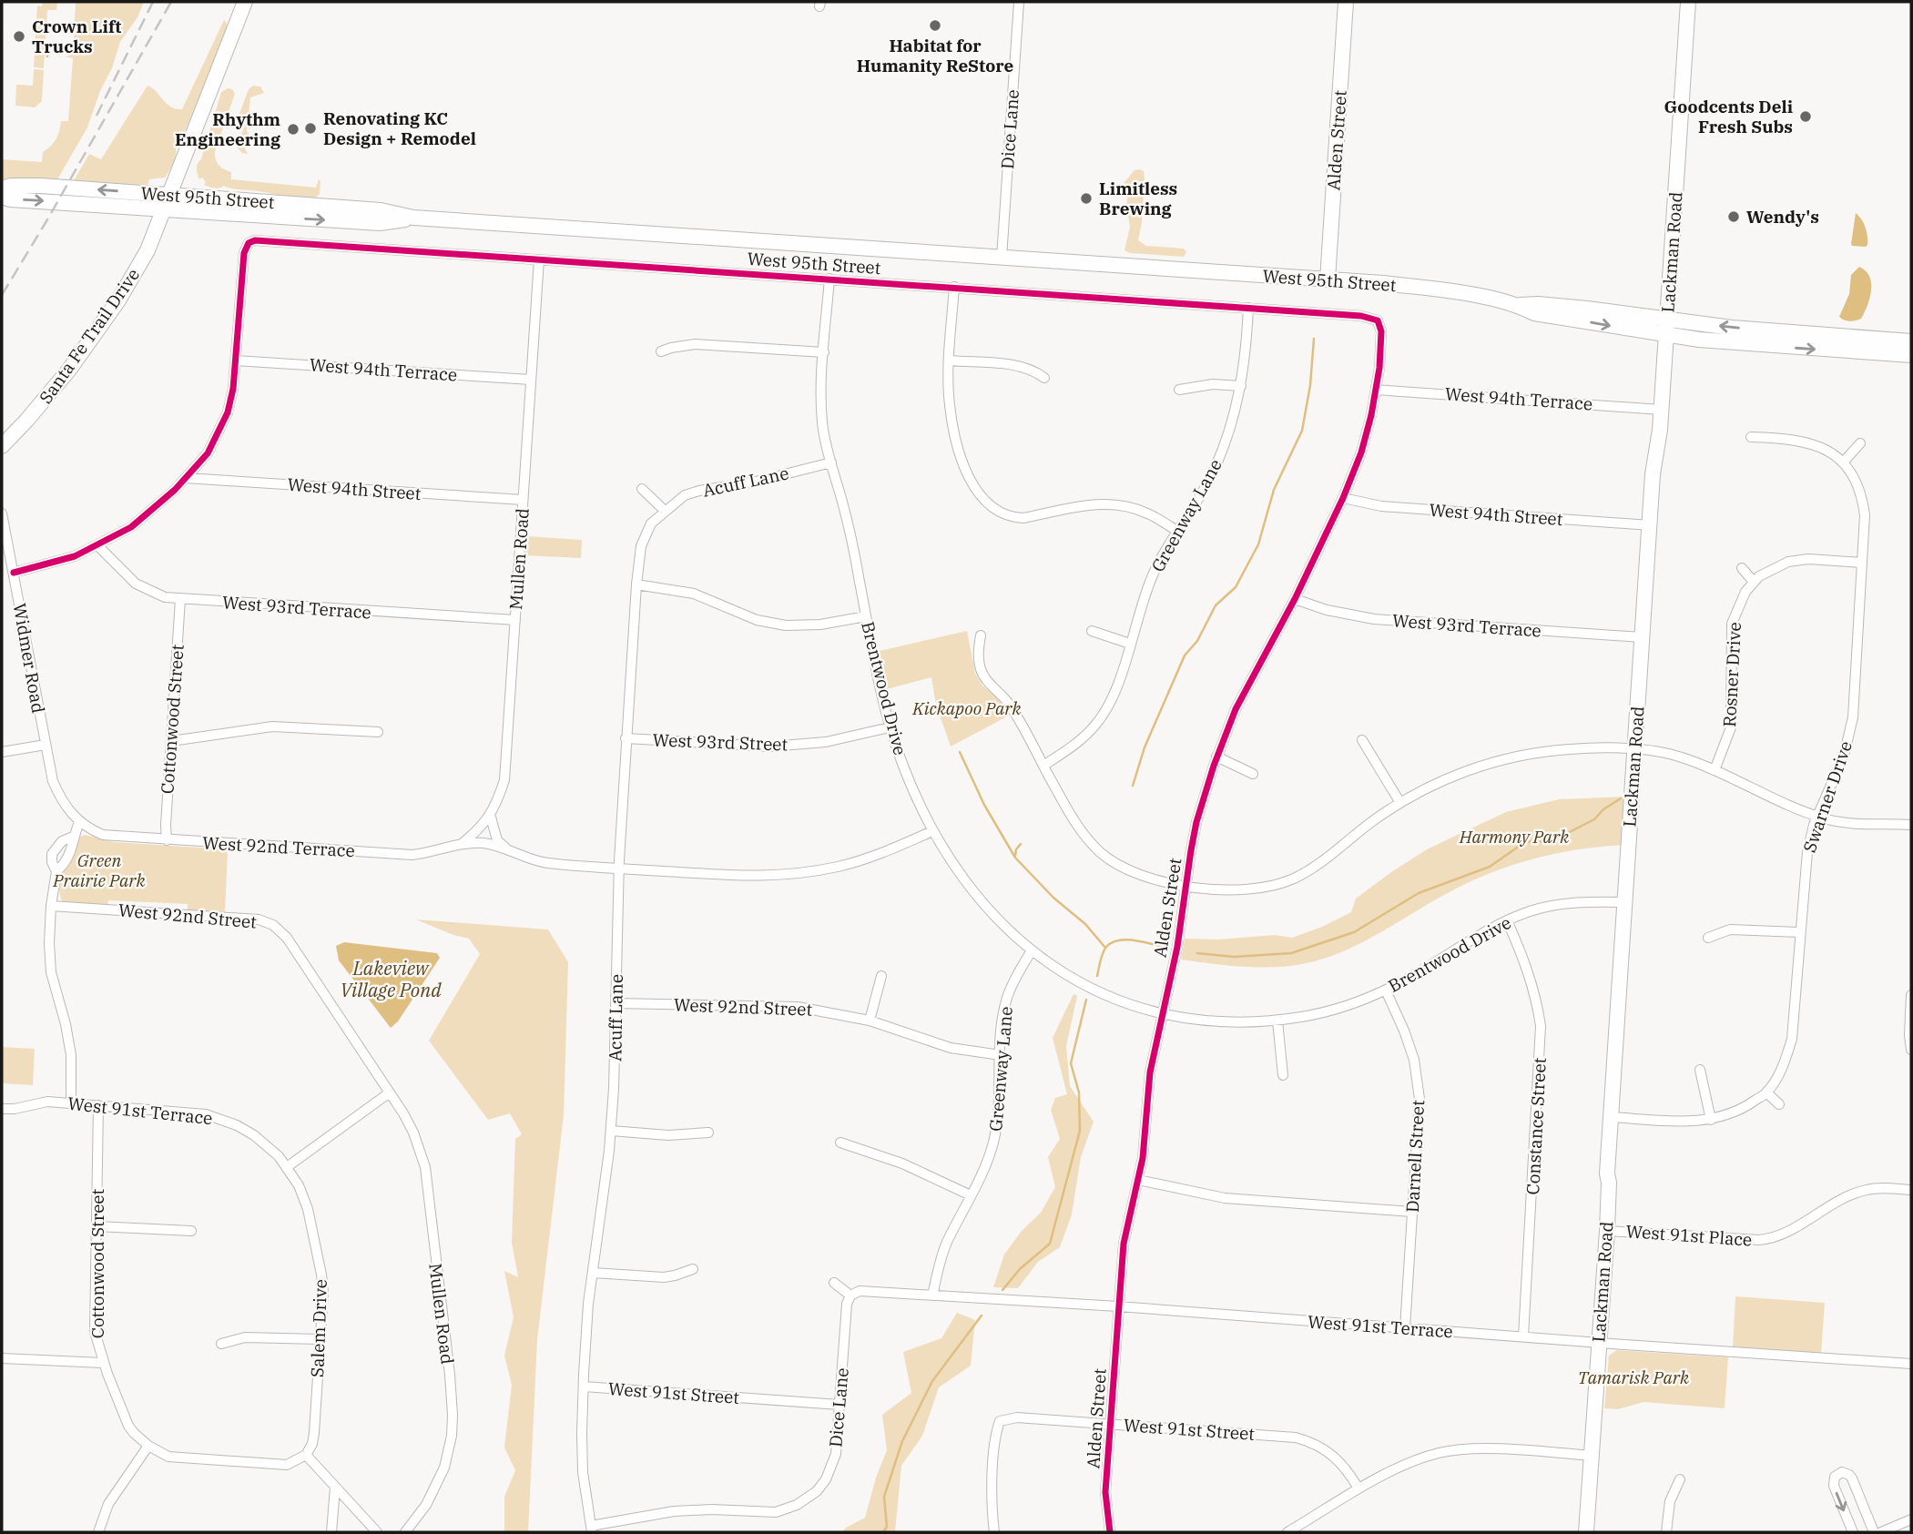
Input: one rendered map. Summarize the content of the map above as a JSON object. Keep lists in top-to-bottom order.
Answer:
{
  "streets": {
    "main road": [
      "Alden Street",
      "West 95th Street",
      "Lackman Road",
      "Santa Fe Trail Drive"
    ],
    "street": [
      "Dice Lane",
      "West 94th Terrace",
      "Acuff Lane",
      "West 94th Street",
      "Greenway Lane",
      "Mullen Road",
      "West 93rd Terrace",
      "Widmer Road",
      "Rosner Drive",
      "Brentwood Drive",
      "Cottonwood Street",
      "West 93rd Street",
      "Swarner Drive",
      "West 92nd Terrace",
      "West 92nd Street",
      "West 91st Terrace",
      "Constance Street",
      "Darnell Street",
      "West 91st Place",
      "Salem Drive",
      "West 91st Street"
    ]
  },
  "crossings": [
    ["Dice Lane", "West 95th Street"],
    ["Dice Lane", "Acuff Lane"],
    ["Dice Lane", "West 91st Terrace"],
    ["Dice Lane", "West 91st Street"],
    ["Alden Street", "West 95th Street"],
    ["Alden Street", "West 94th Terrace"],
    ["Alden Street", "West 94th Street"],
    ["Alden Street", "West 93rd Terrace"],
    ["Alden Street", "Brentwood Drive"],
    ["Alden Street", "West 91st Terrace"],
    ["Alden Street", "West 91st Street"],
    ["West 95th Street", "Lackman Road"],
    ["West 95th Street", "Santa Fe Trail Drive"],
    ["West 95th Street", "West 94th Terrace"],
    ["West 95th Street", "Greenway Lane"],
    ["West 95th Street", "Mullen Road"],
    ["West 95th Street", "Brentwood Drive"],
    ["Lackman Road", "West 94th Terrace"],
    ["Lackman Road", "West 94th Street"],
    ["Lackman Road", "West 93rd Terrace"],
    ["Lackman Road", "Brentwood Drive"],
    ["Lackman Road", "Swarner Drive"],
    ["Lackman Road", "West 91st Terrace"],
    ["Lackman Road", "West 91st Place"],
    ["West 94th Terrace", "Mullen Road"],
    ["Acuff Lane", "Brentwood Drive"],
    ["Acuff Lane", "West 93rd Street"],
    ["Acuff Lane", "West 92nd Terrace"],
    ["Acuff Lane", "West 92nd Street"],
    ["Acuff Lane", "West 91st Street"],
    ["West 94th Street", "Mullen Road"],
    ["Greenway Lane", "Brentwood Drive"],
    ["Greenway Lane", "West 92nd Street"],
    ["Greenway Lane", "West 91st Terrace"],
    ["Mullen Road", "West 93rd Terrace"],
    ["Mullen Road", "West 92nd Terrace"],
    ["Mullen Road", "West 92nd Street"],
    ["West 93rd Terrace", "Cottonwood Street"],
    ["Widmer Road", "West 92nd Terrace"],
    ["Rosner Drive", "Swarner Drive"],
    ["Brentwood Drive", "West 93rd Street"],
    ["Brentwood Drive", "West 92nd Terrace"],
    ["Brentwood Drive", "Constance Street"],
    ["Brentwood Drive", "Darnell Street"],
    ["Cottonwood Street", "West 92nd Terrace"],
    ["Cottonwood Street", "West 91st Terrace"],
    ["West 91st Terrace", "Constance Street"],
    ["West 91st Terrace", "Darnell Street"],
    ["West 91st Terrace", "Salem Drive"]
  ],
  "water": ["Lakeview Village Pond"],
  "parks": [
    "Kickapoo Park",
    "Harmony Park",
    "Green Prairie Park",
    "Tamarisk Park"
  ],
  "places": [
    "Habitat for Humanity ReStore",
    "Crown Lift Trucks",
    "Goodcents Deli Fresh Subs",
    "Renovating KC Design + Remodel",
    "Rhythm Engineering",
    "Limitless Brewing",
    "Wendy's"
  ]
}
